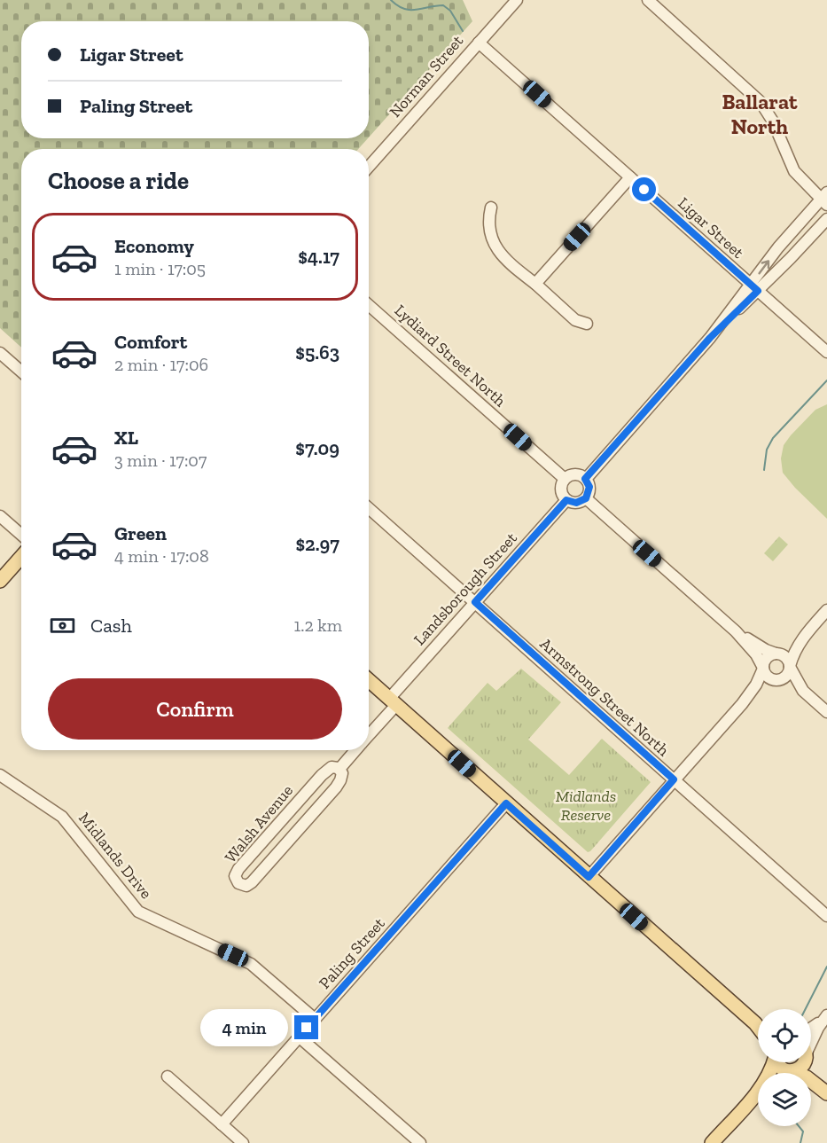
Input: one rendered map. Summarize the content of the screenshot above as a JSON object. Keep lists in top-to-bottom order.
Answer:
{
  "streets": {
    "street": [
      "Norman Street",
      "Ligar Street",
      "Lydiard Street North",
      "Landsborough Street",
      "Armstrong Street North",
      "Walsh Avenue",
      "Midlands Drive",
      "Paling Street"
    ]
  },
  "crossings": [
    ["Norman Street", "Ligar Street"],
    ["Lydiard Street North", "Landsborough Street"],
    ["Landsborough Street", "Armstrong Street North"],
    ["Landsborough Street", "Walsh Avenue"],
    ["Midlands Drive", "Paling Street"]
  ],
  "districts": ["Ballarat North"],
  "parks": ["Midlands Reserve"],
  "page": {
    "banner": ["Ligar Street", "Paling Street"],
    "heading": "Choose a ride",
    "list": [
      {
        "name": "Economy",
        "note": "1 min · 17:05",
        "value": "$4.17"
      },
      {
        "name": "Comfort",
        "note": "2 min · 17:06",
        "value": "$5.63"
      },
      {
        "name": "XL",
        "note": "3 min · 17:07",
        "value": "$7.09"
      },
      {
        "name": "Green",
        "note": "4 min · 17:08",
        "value": "$2.97"
      }
    ],
    "pay": ["Cash", "1.2 km"],
    "buttons": "Confirm",
    "bubble": "4 min"
  }
}
